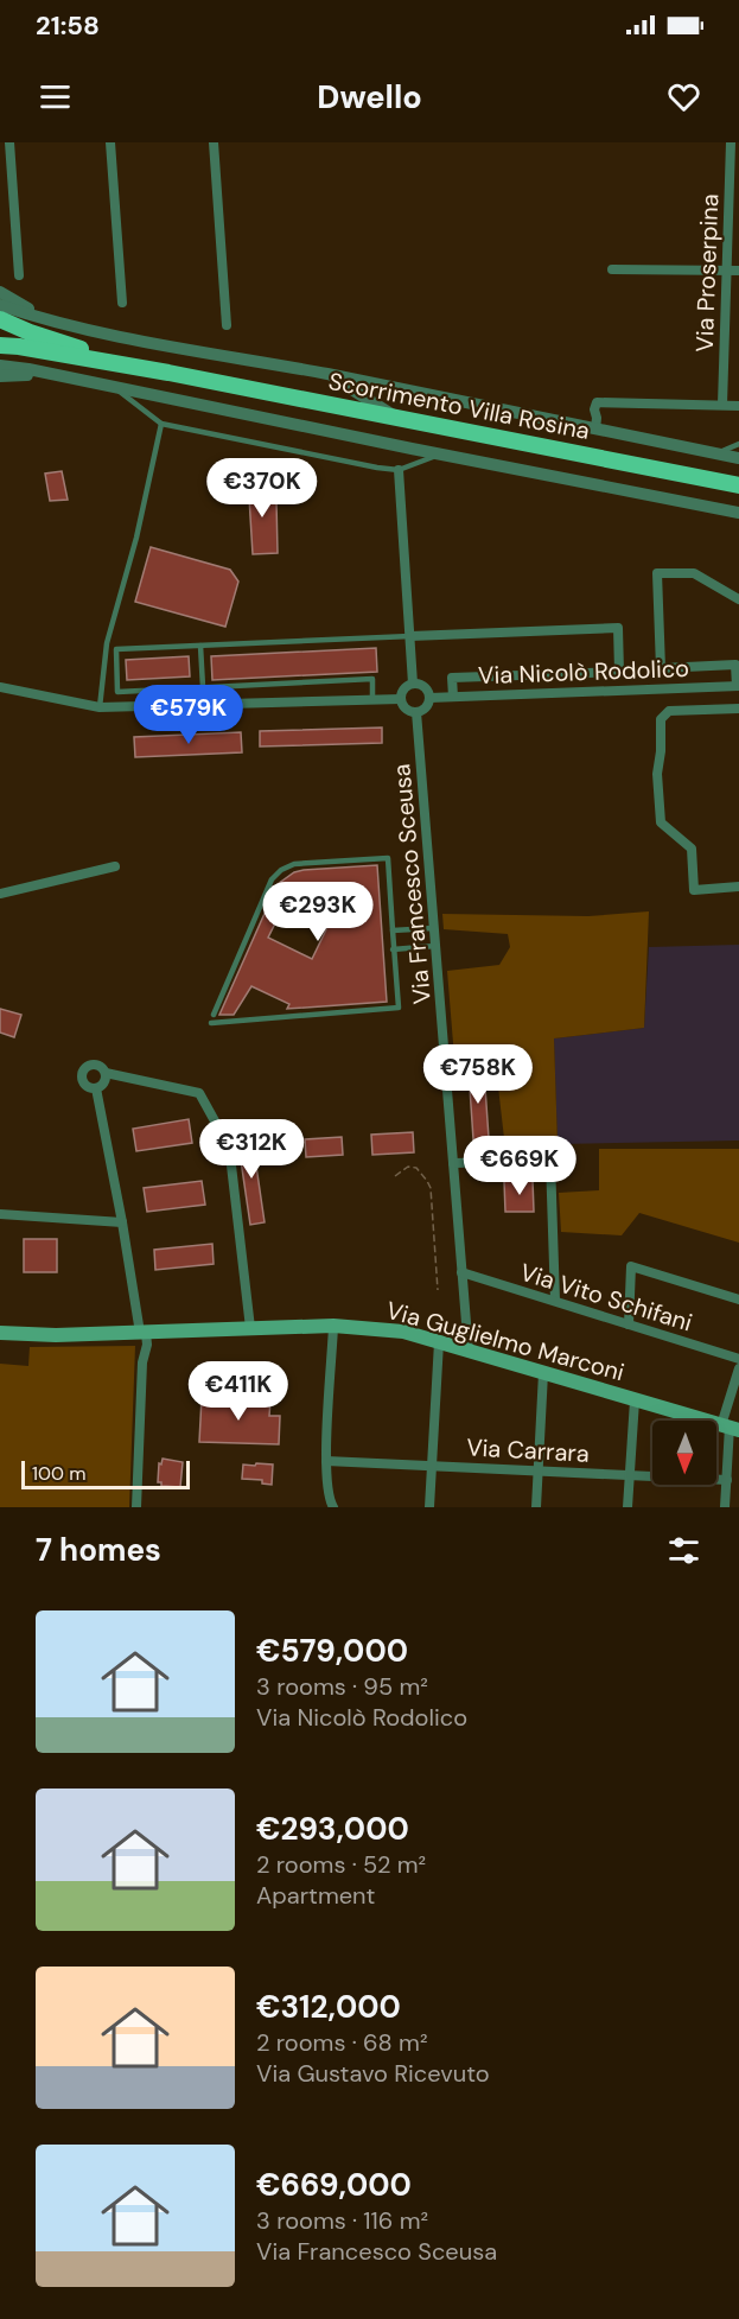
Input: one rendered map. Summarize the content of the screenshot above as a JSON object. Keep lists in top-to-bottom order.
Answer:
{
  "streets": {
    "main road": ["Scorrimento Villa Rosina", "Via Guglielmo Marconi"],
    "street": [
      "Via Proserpina",
      "Via Nicolò Rodolico",
      "Via Francesco Sceusa",
      "Via Vito Schifani",
      "Via Carrara"
    ]
  },
  "crossings": [
    ["Via Nicolò Rodolico", "Via Francesco Sceusa"],
    ["Via Francesco Sceusa", "Via Vito Schifani"],
    ["Via Francesco Sceusa", "Via Guglielmo Marconi"]
  ],
  "scale_bar": "100 m",
  "north": "bottom",
  "page": {
    "status": "21:58",
    "header": "Dwello",
    "price": [
      "€370K",
      "€579K",
      "€293K",
      "€758K",
      "€312K",
      "€669K",
      "€411K"
    ],
    "scale": "100 m",
    "heading": "7 homes",
    "list": [
      {
        "name": "€579,000",
        "note": "3 rooms · 95 m² · Via Nicolò Rodolico"
      },
      {
        "name": "€293,000",
        "note": "2 rooms · 52 m² · Apartment"
      },
      {
        "name": "€312,000",
        "note": "2 rooms · 68 m² · Via Gustavo Ricevuto"
      },
      {
        "name": "€669,000",
        "note": "3 rooms · 116 m² · Via Francesco Sceusa"
      }
    ]
  }
}
